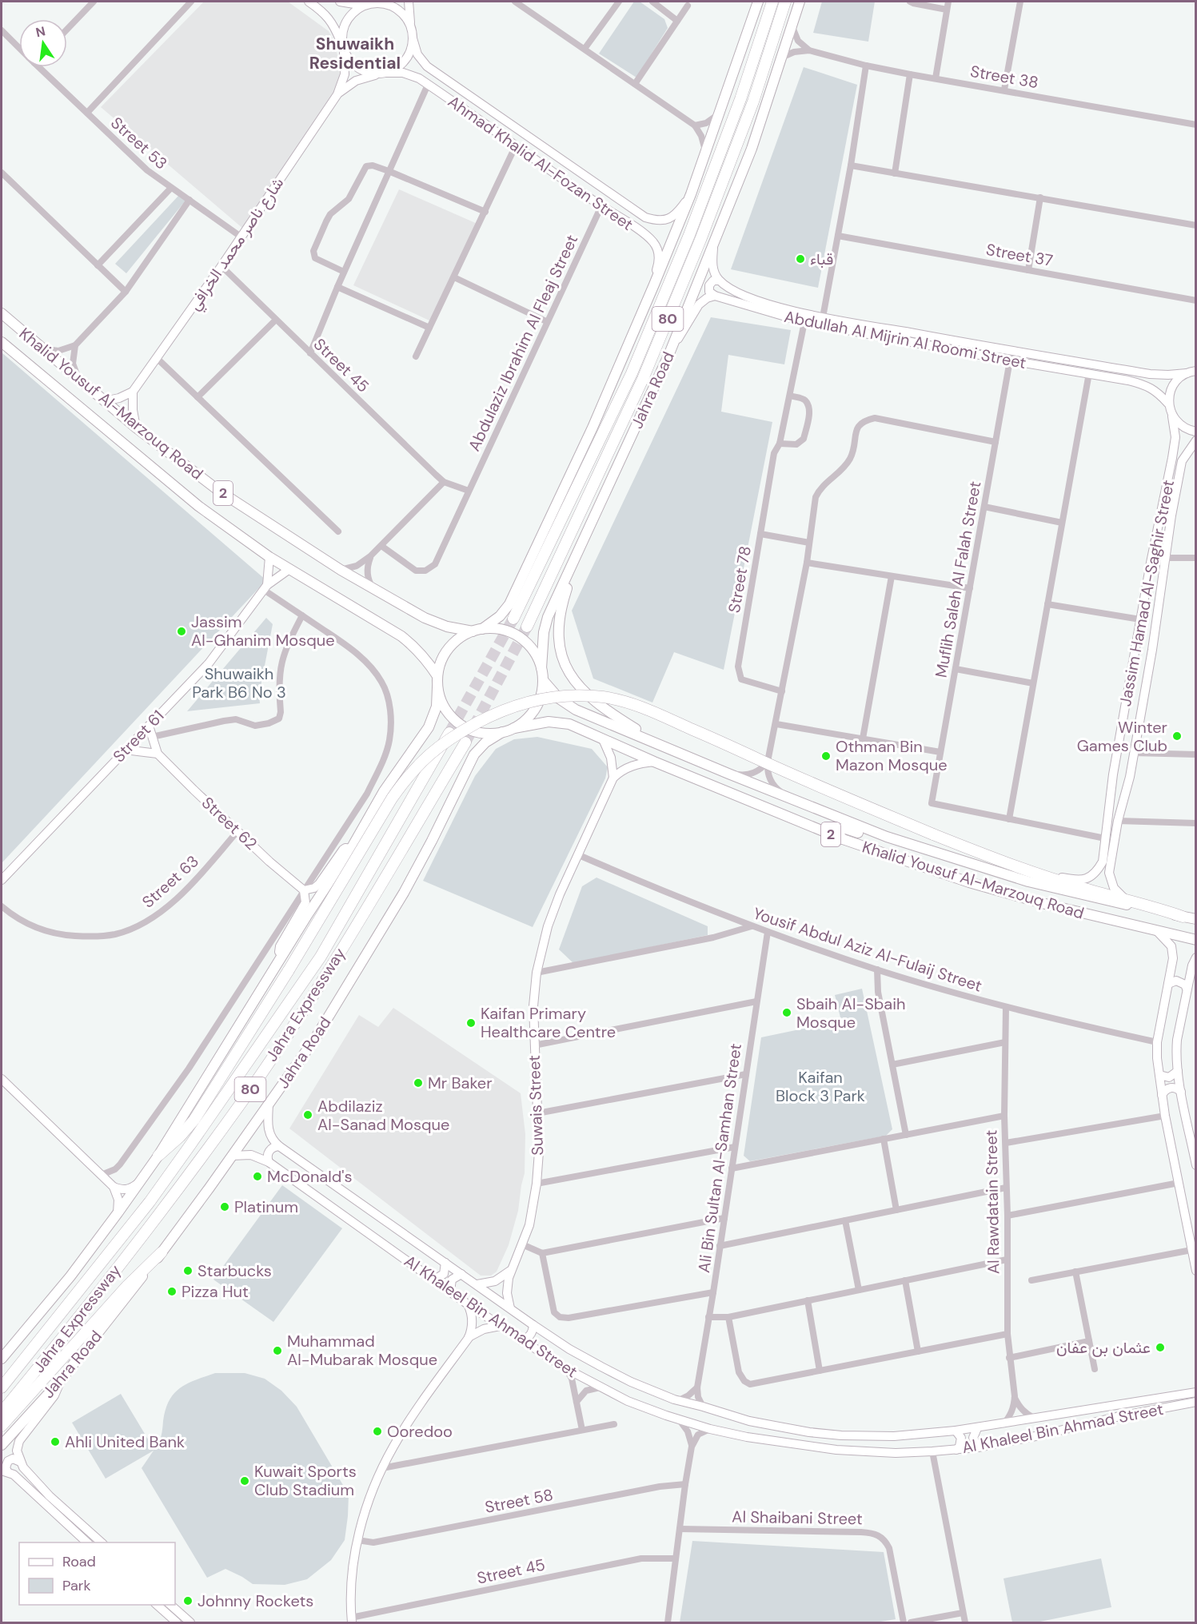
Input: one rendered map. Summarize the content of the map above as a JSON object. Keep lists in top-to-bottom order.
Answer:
{
  "streets": {
    "highway": ["80", "Jahra Road", "Jahra Expressway"],
    "main road": ["Khalid Yousuf Al-Marzouq Road", "2"],
    "street": [
      "Street 38",
      "Street 53",
      "Ahmad Khalid Al-Fozan Street",
      "شارع ناصر محمد الخرافي",
      "Street 37",
      "Abdullah Al Mijrin Al Roomi Street",
      "Abdulaziz Ibrahim Al Fleaj Street",
      "Street 45",
      "Street 78",
      "Muflih Saleh Al Falah Street",
      "Jassim Hamad Al-Saghir Street",
      "Street 61",
      "Street 62",
      "Street 63",
      "Yousif Abdul Aziz Al-Fulaij Street",
      "Suwais Street",
      "Ali Bin Sultan Al-Samhan Street",
      "Al Rawdatain Street",
      "Al Khaleel Bin Ahmad Street",
      "Street 58",
      "Al Shaibani Street"
    ]
  },
  "crossings": [
    ["Street 38", "Jahra Road"],
    ["Street 53", "شارع ناصر محمد الخرافي"],
    ["Ahmad Khalid Al-Fozan Street", "شارع ناصر محمد الخرافي"],
    ["Ahmad Khalid Al-Fozan Street", "Abdulaziz Ibrahim Al Fleaj Street"],
    ["شارع ناصر محمد الخرافي", "Street 45"],
    ["Abdullah Al Mijrin Al Roomi Street", "Street 78"],
    ["Abdullah Al Mijrin Al Roomi Street", "Muflih Saleh Al Falah Street"],
    ["Abdullah Al Mijrin Al Roomi Street", "Jassim Hamad Al-Saghir Street"],
    ["Jahra Road", "Khalid Yousuf Al-Marzouq Road"],
    ["Jahra Road", "Al Khaleel Bin Ahmad Street"],
    ["Khalid Yousuf Al-Marzouq Road", "Street 61"],
    ["Street 61", "Street 62"],
    ["Street 62", "Street 63"],
    ["Yousif Abdul Aziz Al-Fulaij Street", "Suwais Street"],
    ["Yousif Abdul Aziz Al-Fulaij Street", "Ali Bin Sultan Al-Samhan Street"],
    ["Yousif Abdul Aziz Al-Fulaij Street", "Al Rawdatain Street"],
    ["Suwais Street", "Al Khaleel Bin Ahmad Street"],
    ["Al Rawdatain Street", "Al Khaleel Bin Ahmad Street"]
  ],
  "districts": ["Shuwaikh Residential"],
  "parks": ["Shuwaikh Park B6 No 3", "Kaifan Block 3 Park"],
  "places": [
    "قباء",
    "Jassim Al-Ghanim Mosque",
    "Winter Games Club",
    "Othman Bin Mazon Mosque",
    "Sbaih Al-Sbaih Mosque",
    "Kaifan Primary Healthcare Centre",
    "Mr Baker",
    "Abdilaziz Al-Sanad Mosque",
    "McDonald's",
    "Platinum",
    "Starbucks",
    "Pizza Hut",
    "عثمان بن عفان",
    "Muhammad Al-Mubarak Mosque",
    "Ooredoo",
    "Ahli United Bank",
    "Kuwait Sports Club Stadium",
    "Johnny Rockets"
  ],
  "legend": ["Road", "Park"],
  "north": "top"
}
